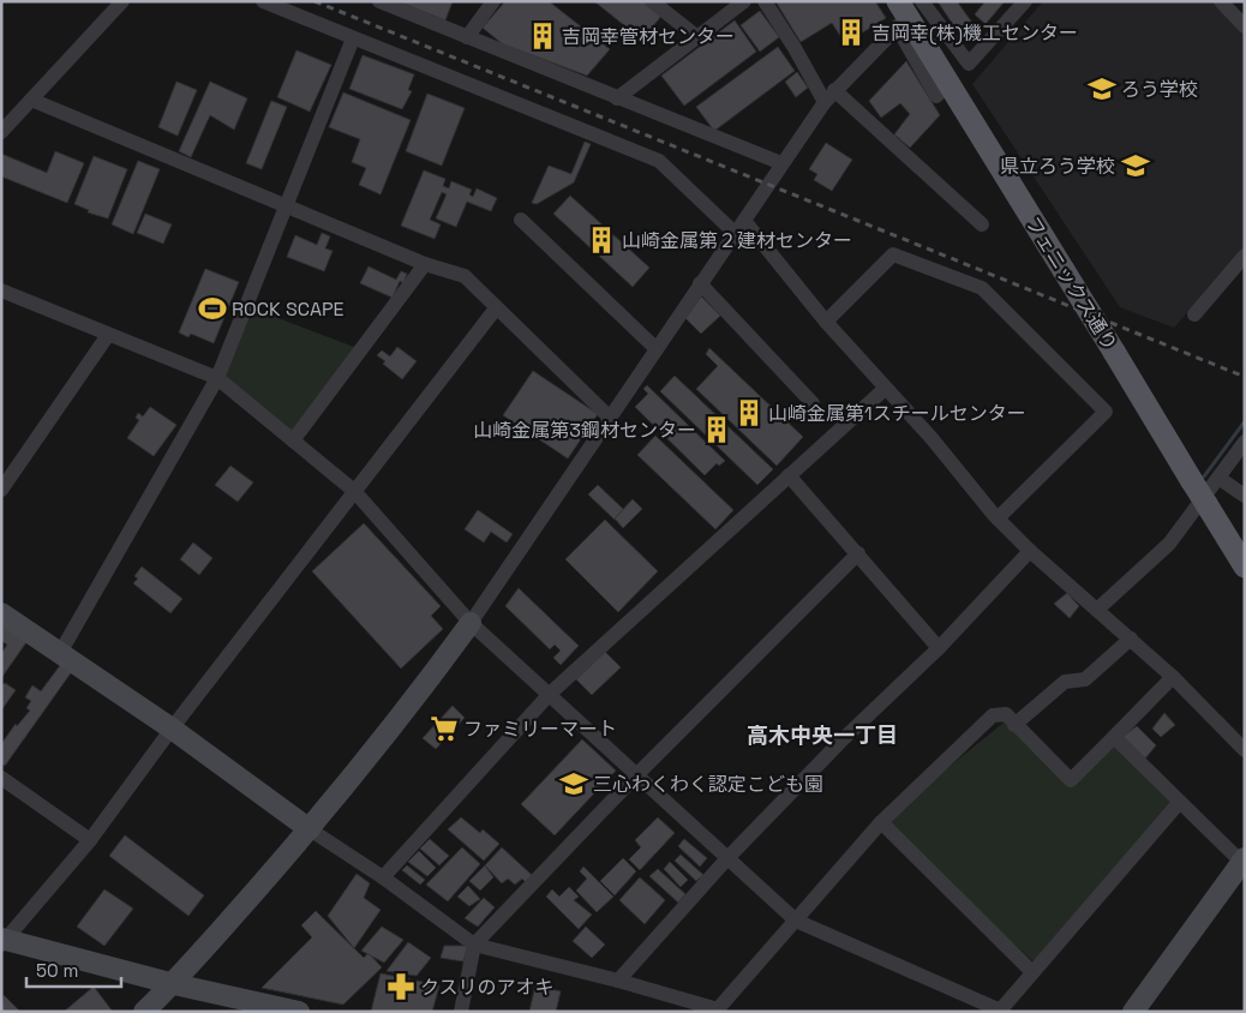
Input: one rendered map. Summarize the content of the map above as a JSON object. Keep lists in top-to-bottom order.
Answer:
{
  "streets": {
    "main road": ["フェニックス通り"]
  },
  "districts": ["高木中央一丁目"],
  "places": {
    "building": [
      "吉岡幸(株)機工センター",
      "吉岡幸管材センター",
      "山崎金属第２建材センター",
      "山崎金属第1スチールセンター",
      "山崎金属第3鋼材センター"
    ],
    "school or university": ["ろう学校", "県立ろう学校", "三心わくわく認定こども園"],
    "sports": ["ROCK SCAPE"],
    "supermarket": ["ファミリーマート"],
    "pharmacy": ["クスリのアオキ"]
  },
  "scale_bar": "50 m"
}
